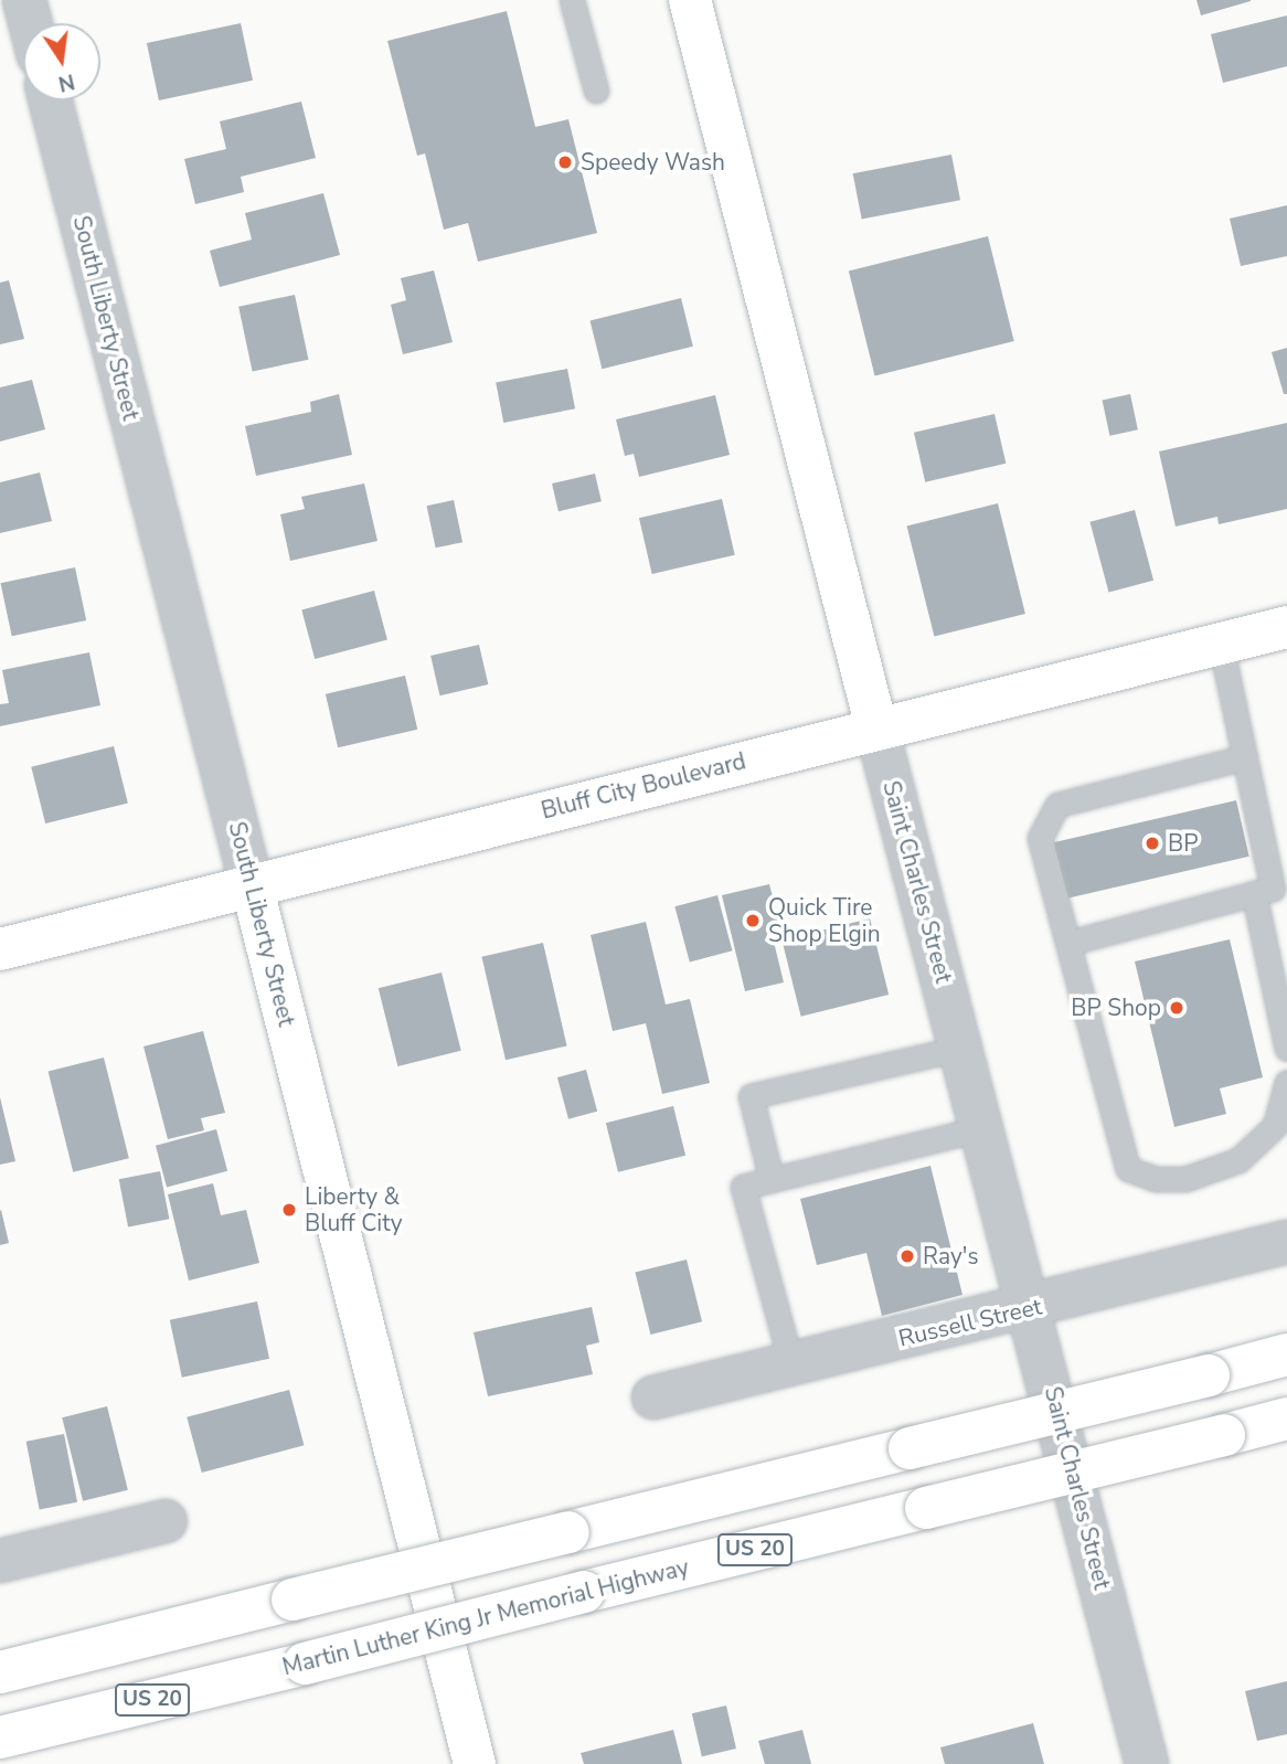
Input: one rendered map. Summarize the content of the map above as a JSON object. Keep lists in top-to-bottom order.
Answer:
{
  "streets": {
    "main road": [
      "South Liberty Street",
      "Bluff City Boulevard",
      "Saint Charles Street",
      "US 20",
      "Martin Luther King Jr Memorial Highway"
    ],
    "street": ["Russell Street"]
  },
  "crossings": [
    ["South Liberty Street", "Bluff City Boulevard"],
    ["Bluff City Boulevard", "Saint Charles Street"],
    ["Saint Charles Street", "Russell Street"]
  ],
  "places": [
    "Speedy Wash",
    "BP",
    "Quick Tire Shop Elgin",
    "BP Shop",
    "Liberty & Bluff City",
    "Ray's"
  ],
  "north": "bottom"
}
